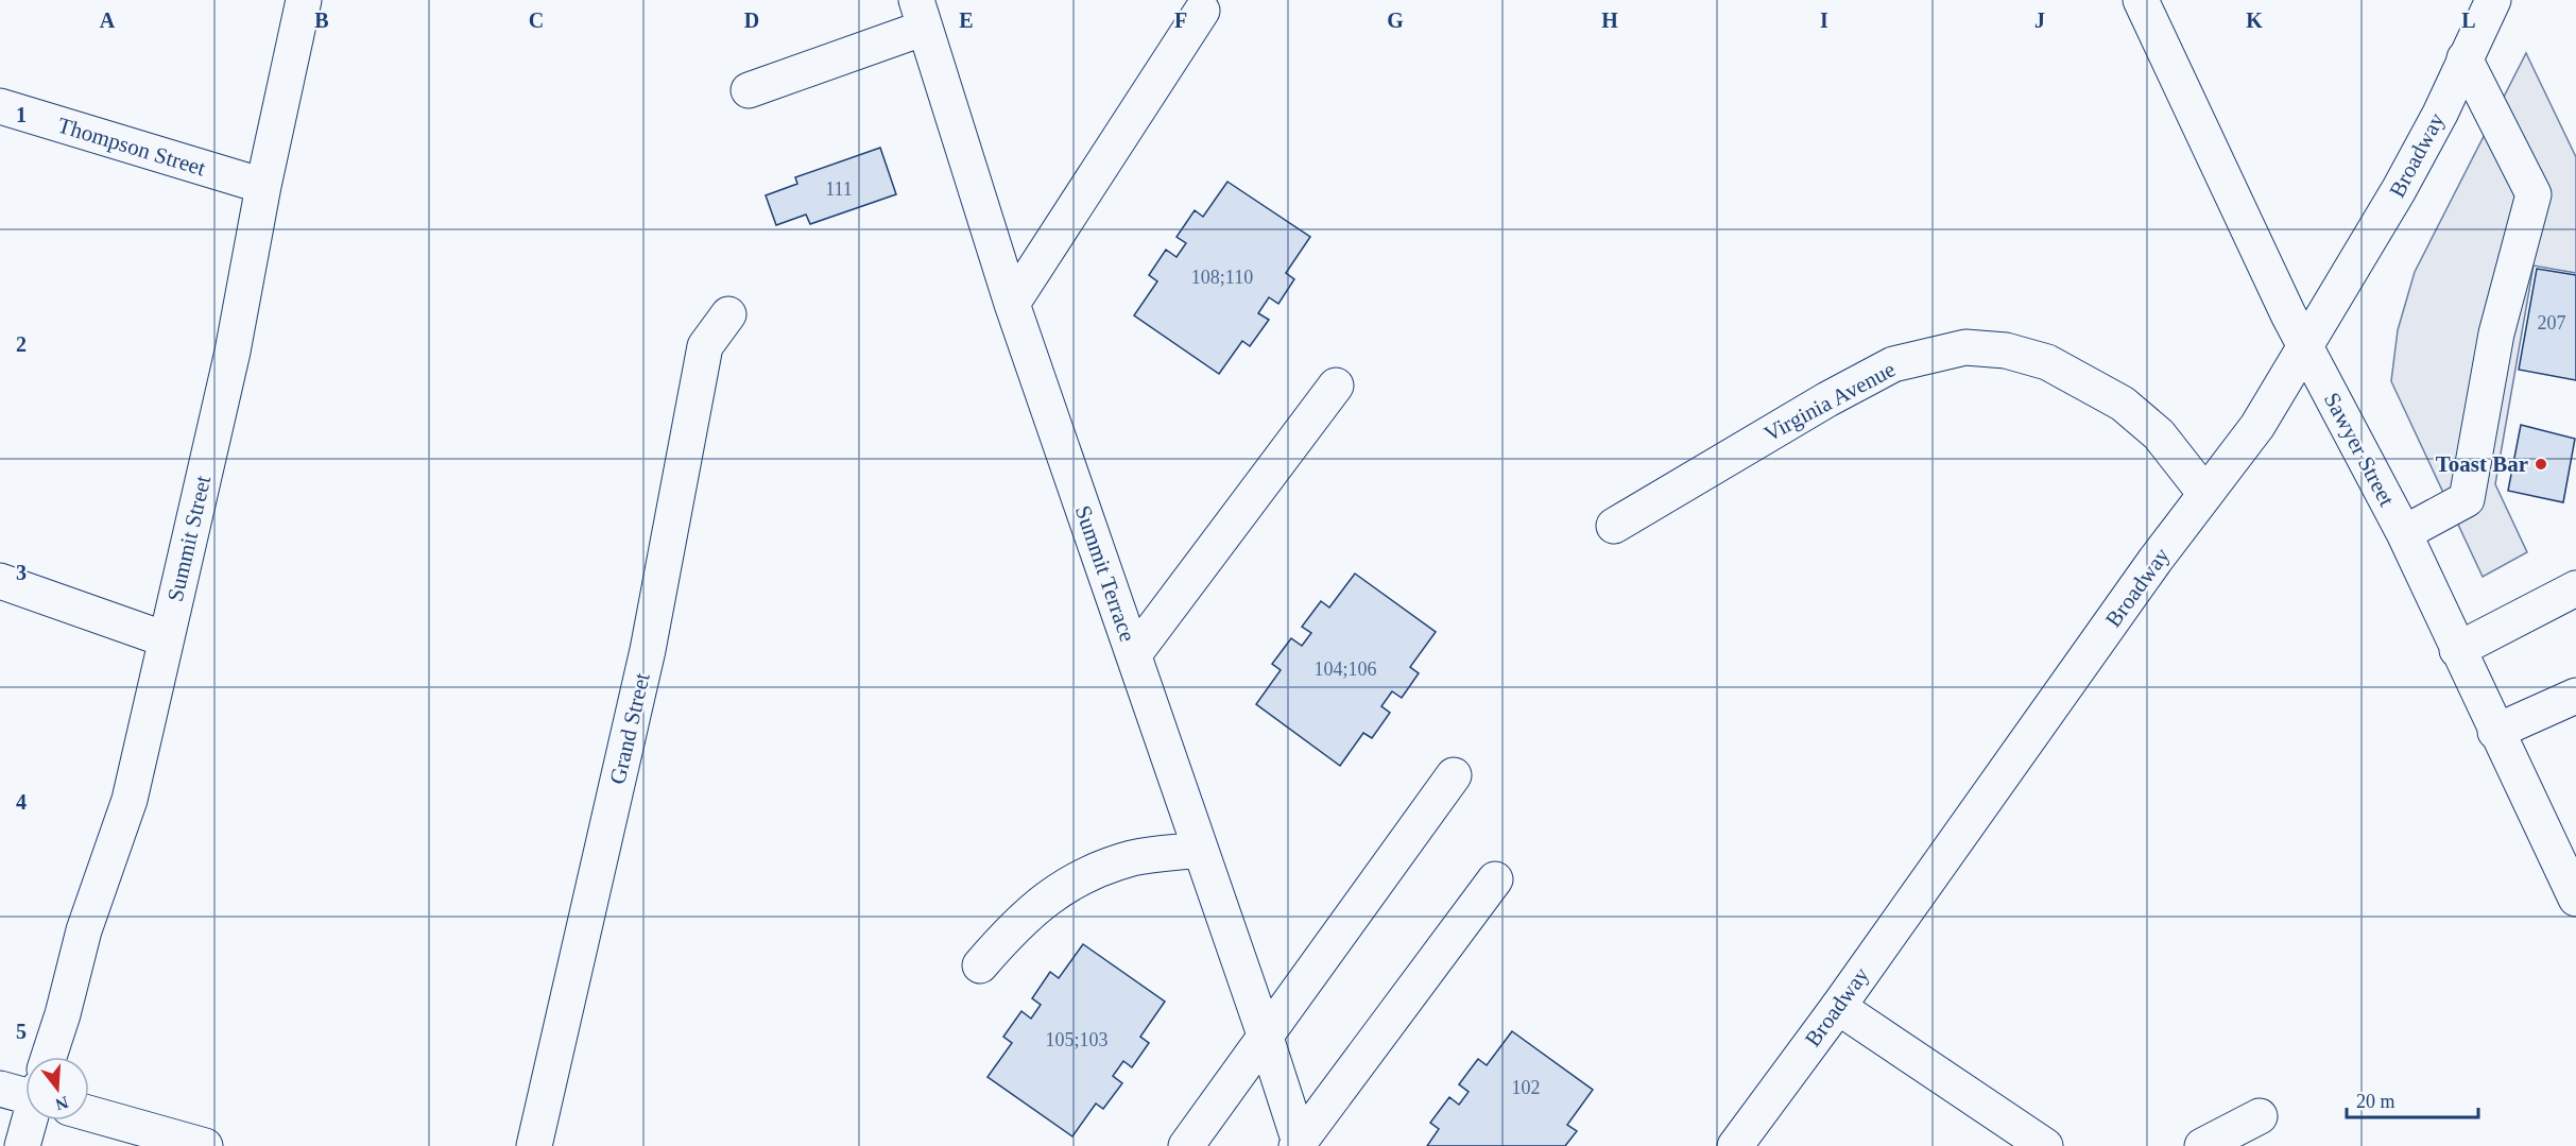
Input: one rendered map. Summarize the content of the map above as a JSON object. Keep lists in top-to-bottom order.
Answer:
{
  "streets": {
    "street": [
      "Thompson Street",
      "Broadway",
      "Virginia Avenue",
      "Sawyer Street",
      "Summit Street",
      "Summit Terrace",
      "Grand Street"
    ]
  },
  "crossings": [
    ["Thompson Street", "Summit Street"],
    ["Broadway", "Virginia Avenue"],
    ["Broadway", "Sawyer Street"]
  ],
  "places": ["Toast Bar"],
  "house_numbers": [
    "111",
    "108;110",
    "207",
    "104;106",
    "105;103",
    "102"
  ],
  "scale_bar": "20 m",
  "north": "bottom",
  "grid": {
    "columns": [
      "A",
      "B",
      "C",
      "D",
      "E",
      "F",
      "G",
      "H",
      "I",
      "J",
      "K",
      "L"
    ],
    "rows": [
      "1",
      "2",
      "3",
      "4",
      "5"
    ]
  }
}
